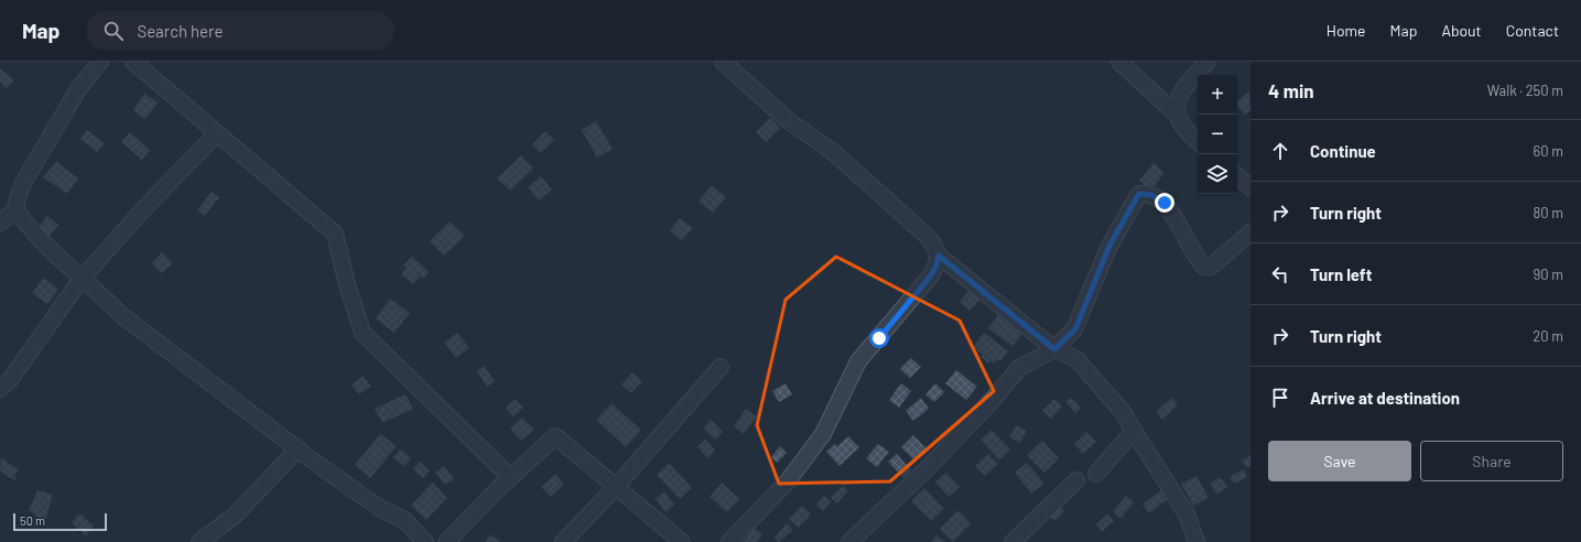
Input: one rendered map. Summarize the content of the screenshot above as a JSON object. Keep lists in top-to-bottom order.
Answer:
{
  "scale_bar": "50 m",
  "page": {
    "header": "Map",
    "search": "Search here",
    "nav": [
      "Home",
      "Map",
      "About",
      "Contact"
    ],
    "heading": ["4 min", "Walk · 250 m"],
    "map_buttons": ["+", "−"],
    "list": [
      ["Continue", "60 m"],
      ["Turn right", "80 m"],
      ["Turn left", "90 m"],
      ["Turn right", "20 m"],
      "Arrive at destination"
    ],
    "buttons": ["Save", "Share"],
    "scale": "50 m"
  }
}
